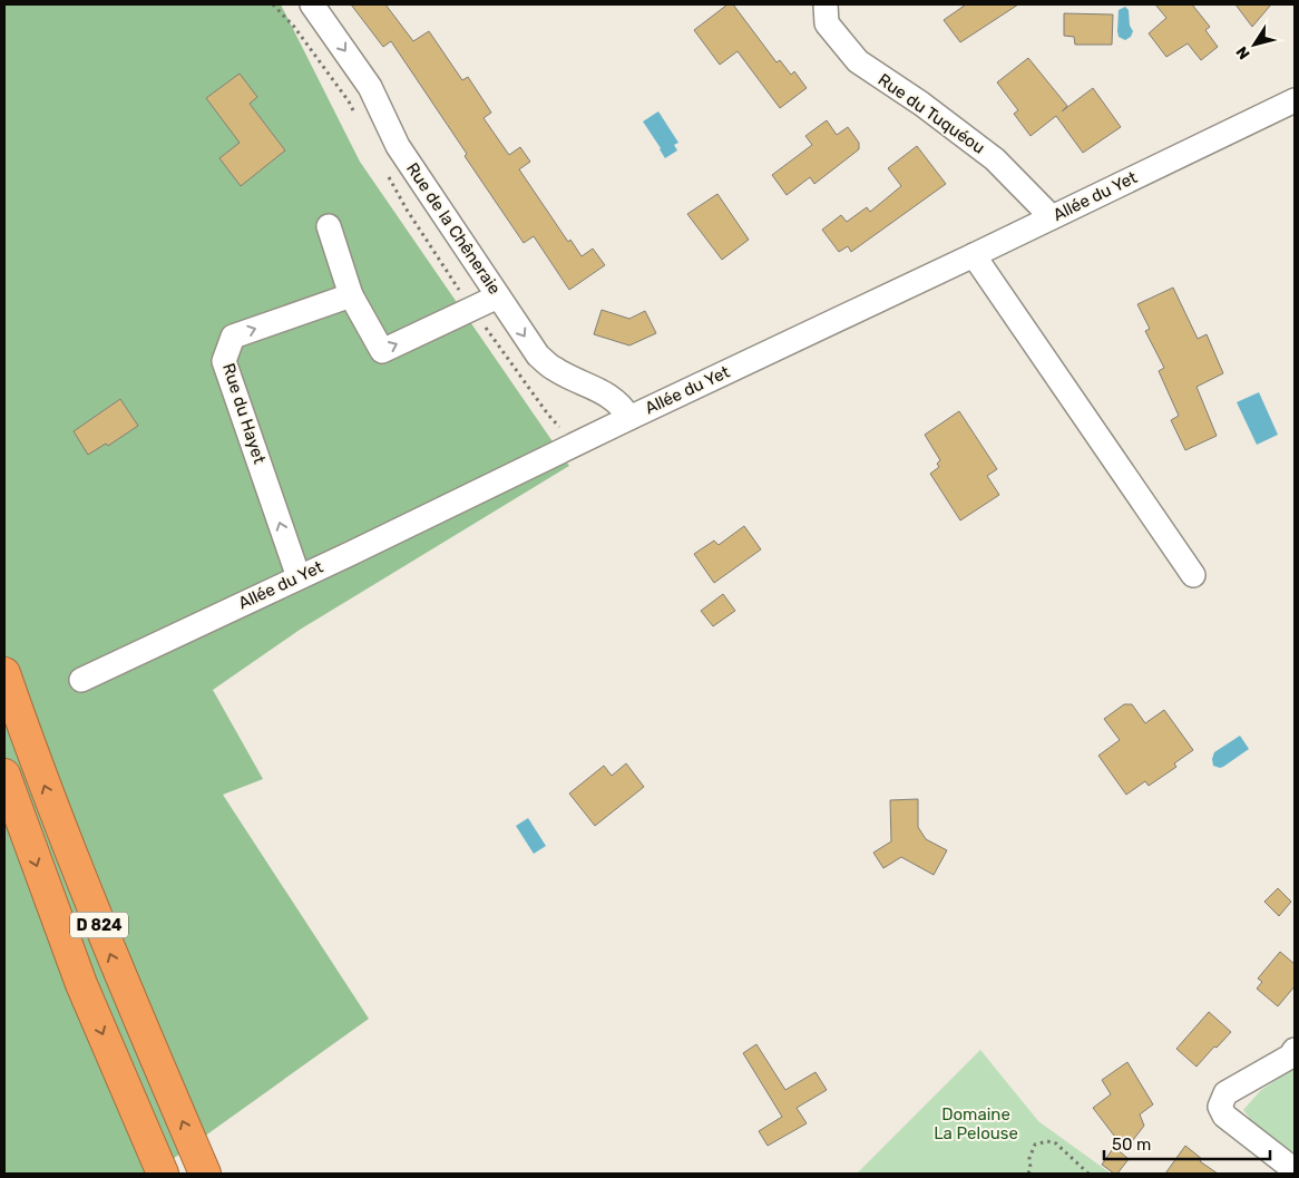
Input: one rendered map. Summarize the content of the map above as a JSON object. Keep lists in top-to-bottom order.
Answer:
{
  "streets": {
    "highway": ["D 824"],
    "street": [
      "Rue du Tuquéou",
      "Allée du Yet",
      "Rue de la Chêneraie",
      "Rue du Hayet"
    ]
  },
  "crossings": [
    ["Rue du Tuquéou", "Allée du Yet"],
    ["Allée du Yet", "Rue de la Chêneraie"],
    ["Allée du Yet", "Rue du Hayet"]
  ],
  "one_way": ["Rue de la Chêneraie"],
  "parks": ["Domaine La Pelouse"],
  "scale_bar": "50 m",
  "north": "bottom left"
}
